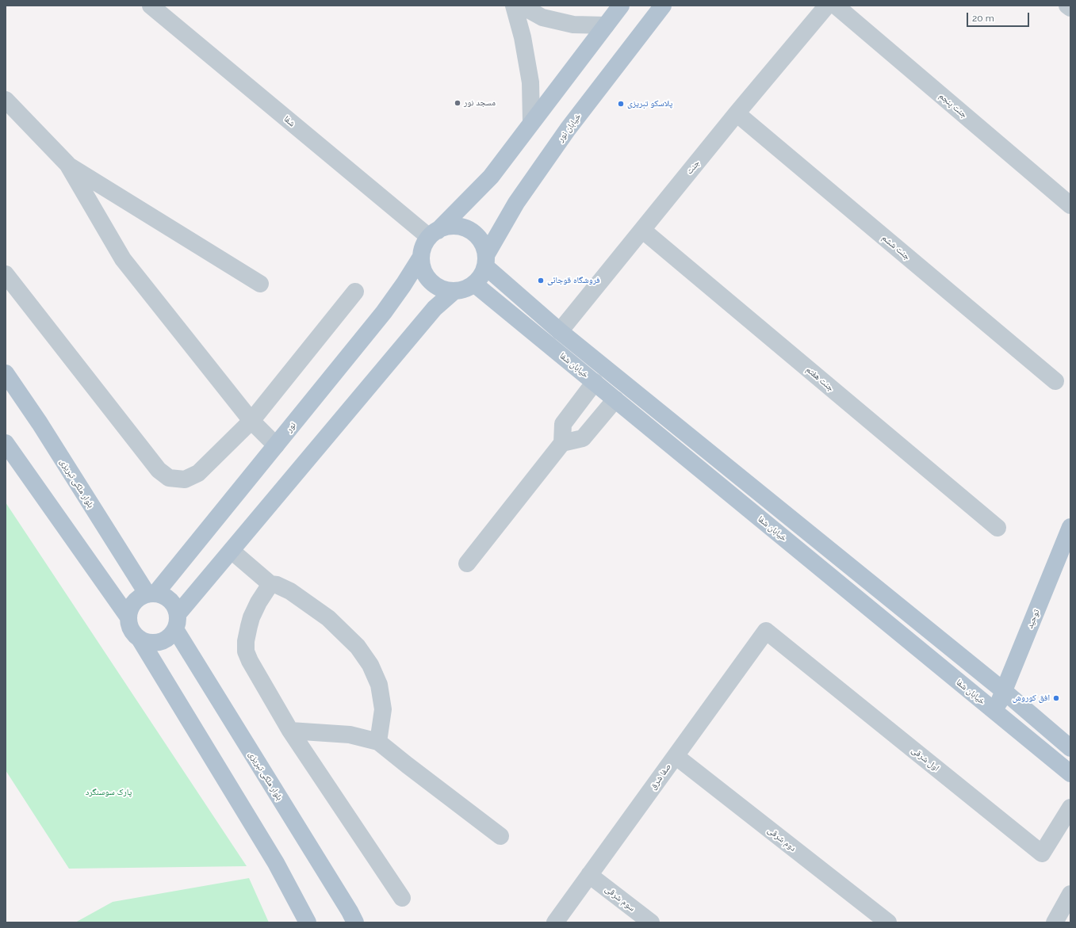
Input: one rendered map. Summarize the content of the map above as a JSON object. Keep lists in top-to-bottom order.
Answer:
{
  "streets": {
    "main road": [
      "خیابان نور",
      "خیابان شفا",
      "نور",
      "بلوار ملکى تبریزى",
      "توحید"
    ],
    "street": [
      "جنت پنجم",
      "شفا",
      "جنت",
      "جنت ششم",
      "جنت هفتم",
      "اول شرقی",
      "صفا شرق",
      "دوم شرقی",
      "سوم شرقی"
    ]
  },
  "crossings": [
    ["شفا", "خیابان نور"],
    ["شفا", "خیابان شفا"],
    ["شفا", "نور"],
    ["خیابان نور", "خیابان شفا"],
    ["خیابان نور", "نور"],
    ["جنت", "جنت ششم"],
    ["جنت", "خیابان شفا"],
    ["جنت", "جنت هفتم"],
    ["خیابان شفا", "نور"],
    ["خیابان شفا", "توحید"],
    ["نور", "بلوار ملکى تبریزى"],
    ["اول شرقی", "صفا شرق"],
    ["صفا شرق", "دوم شرقی"],
    ["صفا شرق", "سوم شرقی"]
  ],
  "parks": ["پارک سوسنگرد"],
  "places": [
    "مسجد نور",
    "پلاسکو تبریزی",
    "فروشگاه قوجائی",
    "افق کوروش"
  ],
  "scale_bar": "20 m"
}
